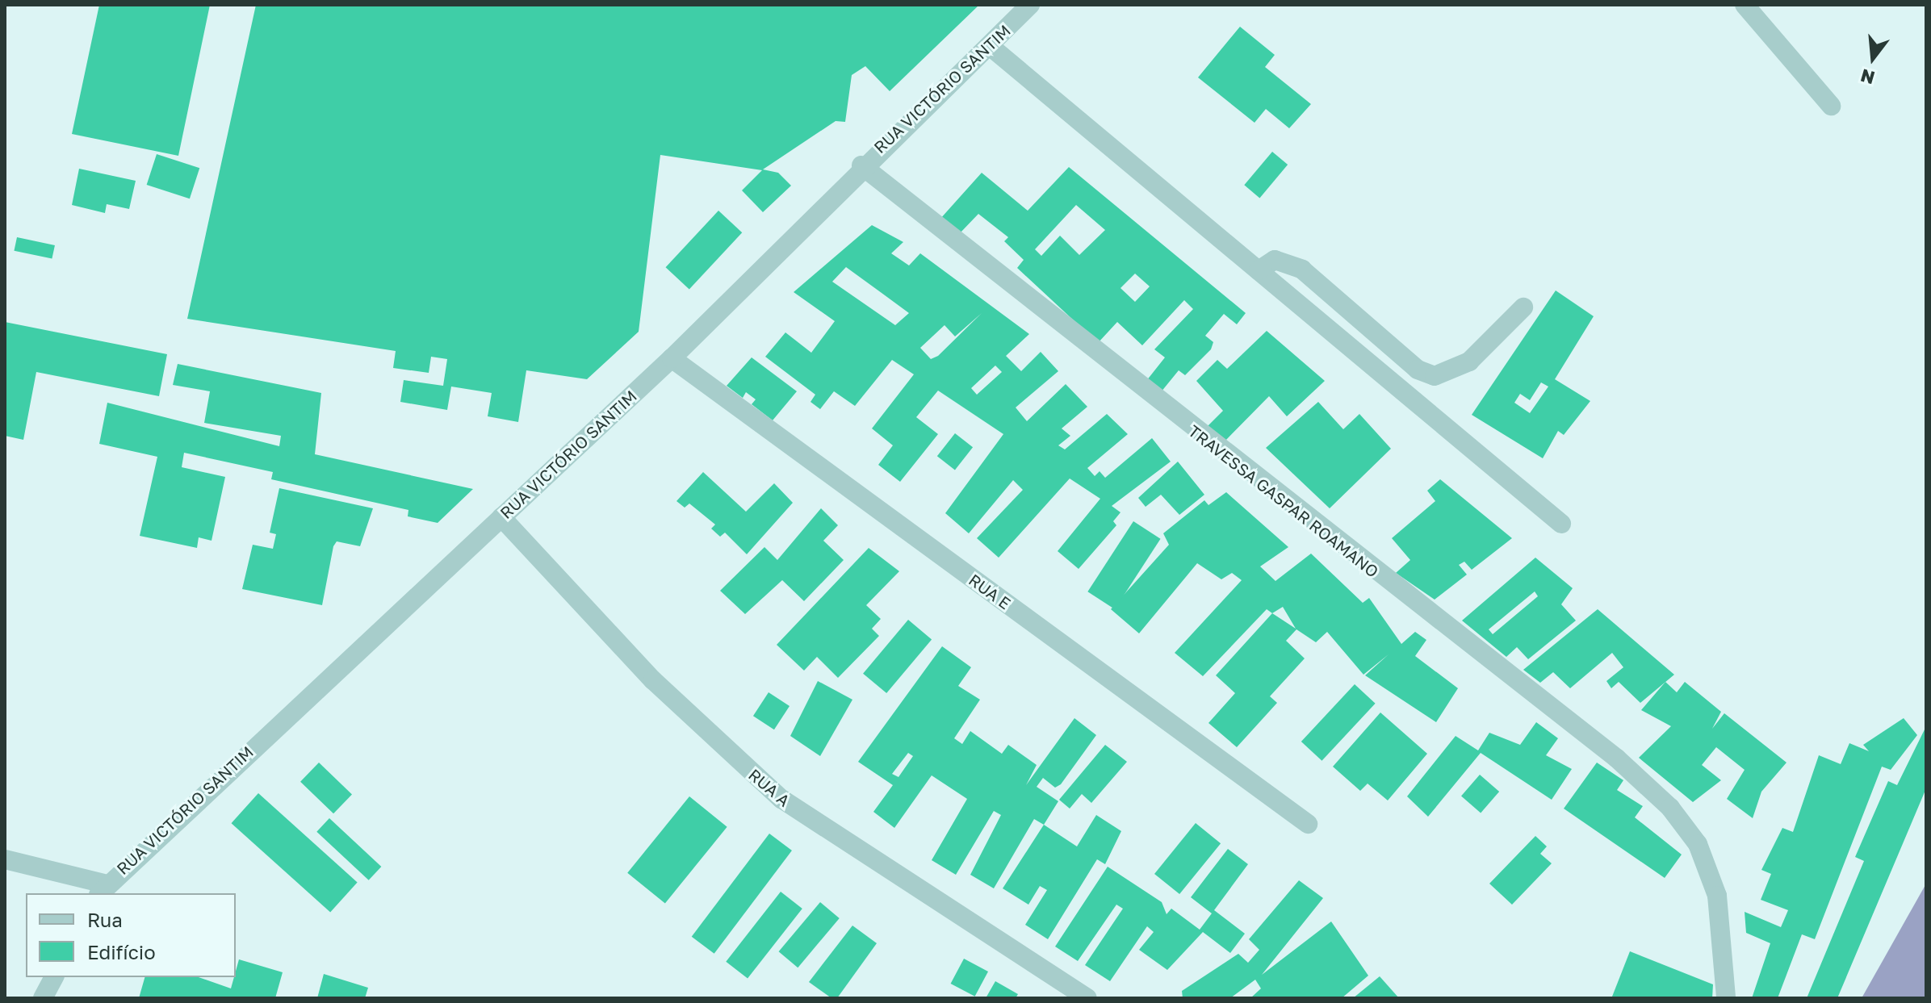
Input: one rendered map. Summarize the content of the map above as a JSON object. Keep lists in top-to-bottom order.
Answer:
{
  "streets": {
    "street": [
      "RUA VICTÓRIO SANTIM",
      "TRAVESSA GASPAR ROAMANO",
      "RUA E",
      "RUA A"
    ]
  },
  "crossings": [
    ["RUA VICTÓRIO SANTIM", "TRAVESSA GASPAR ROAMANO"],
    ["RUA VICTÓRIO SANTIM", "RUA E"],
    ["RUA VICTÓRIO SANTIM", "RUA A"]
  ],
  "legend": ["Rua", "Edifício"],
  "north": "bottom"
}
